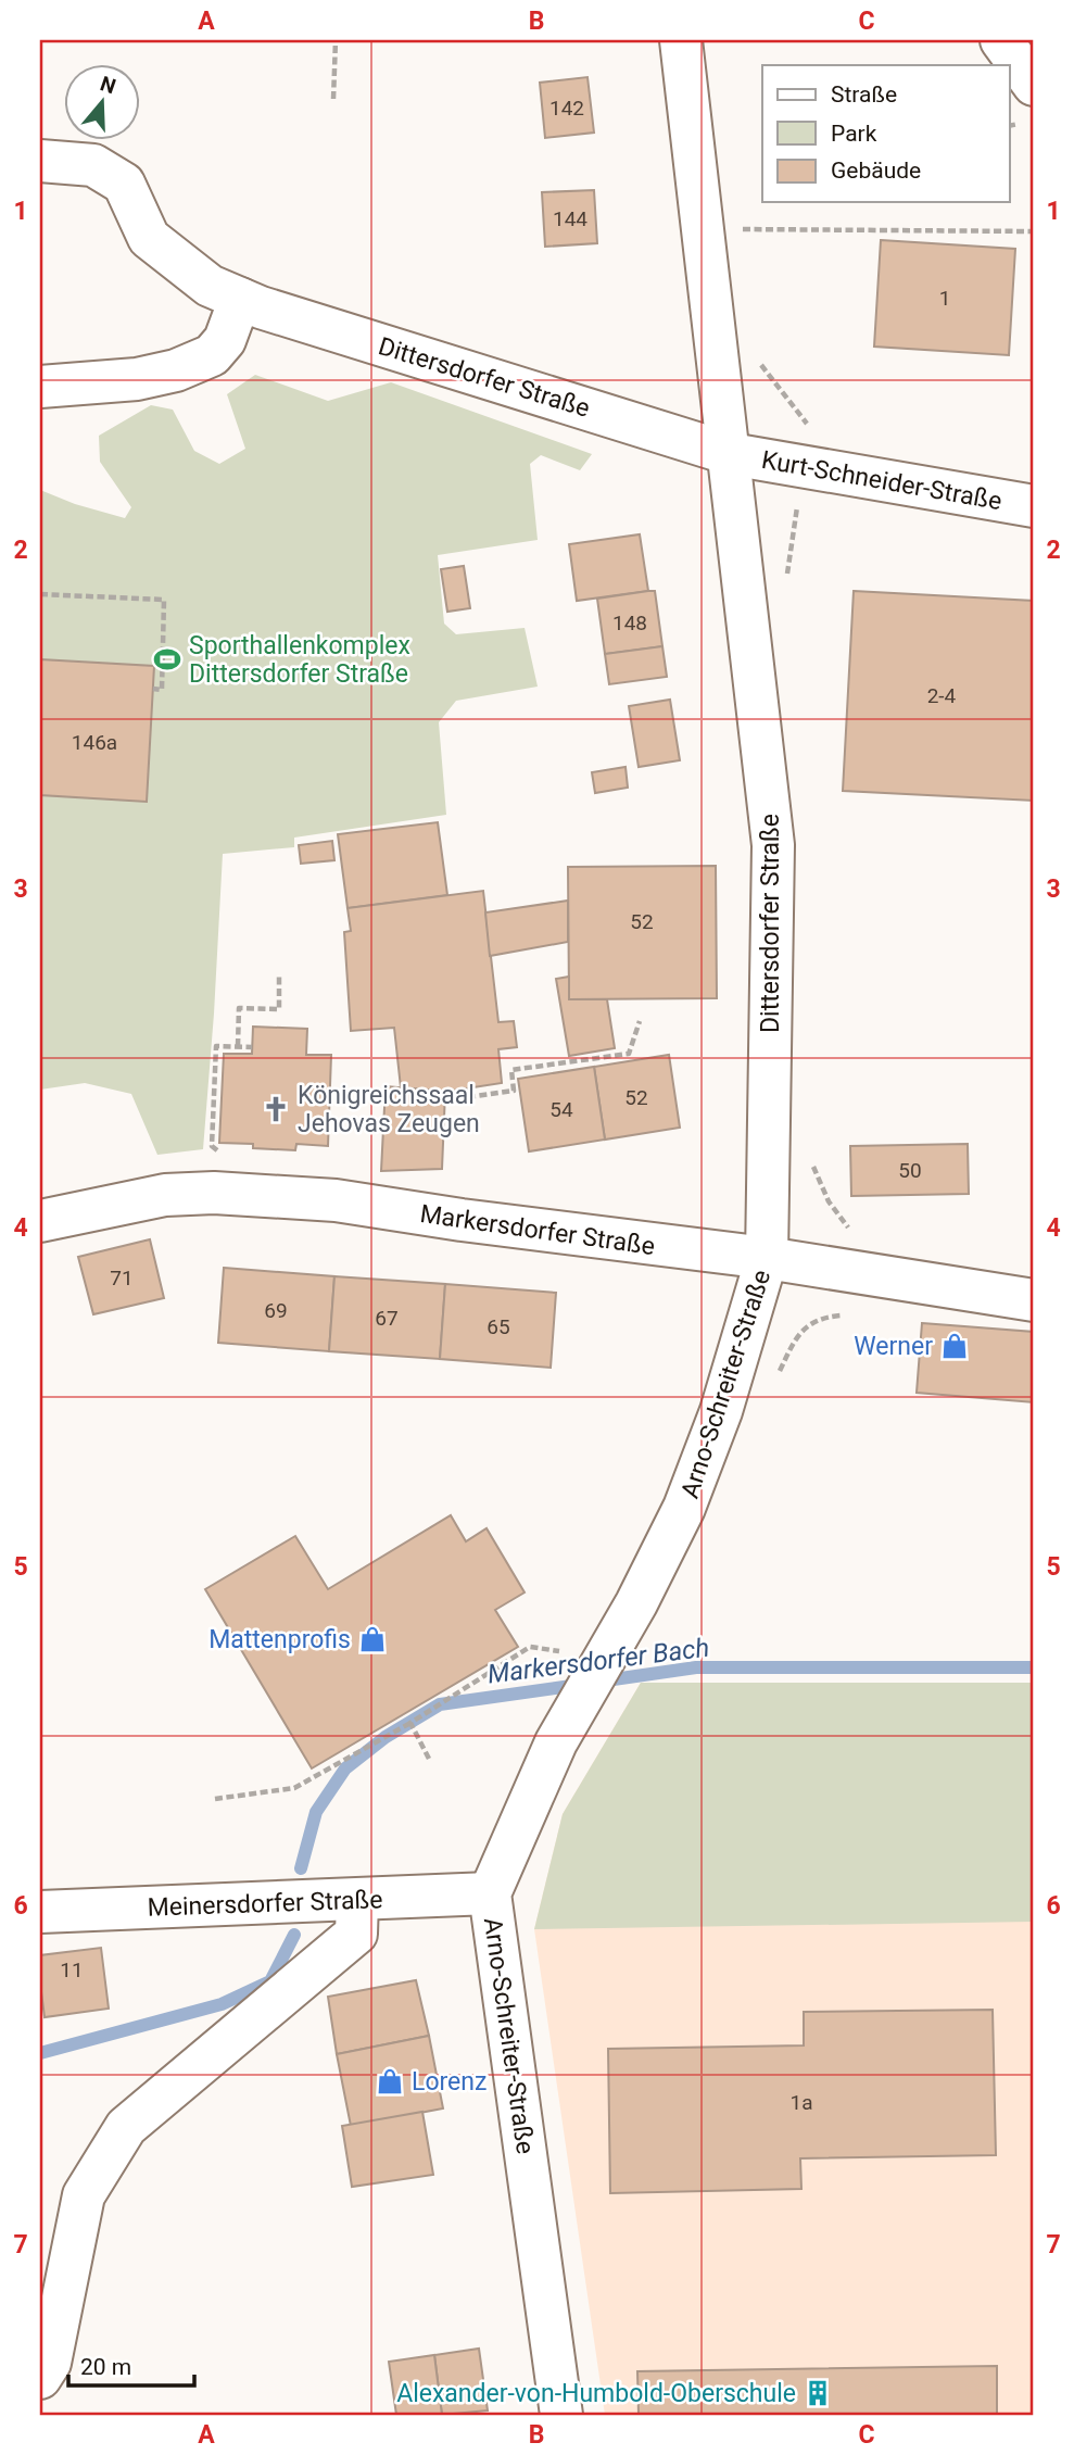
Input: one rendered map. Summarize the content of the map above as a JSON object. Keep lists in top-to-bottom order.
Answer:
{
  "streets": {
    "street": [
      "Dittersdorfer Straße",
      "Kurt-Schneider-Straße",
      "Markersdorfer Straße",
      "Arno-Schreiter-Straße",
      "Meinersdorfer Straße"
    ]
  },
  "crossings": [
    ["Dittersdorfer Straße", "Kurt-Schneider-Straße"],
    ["Dittersdorfer Straße", "Markersdorfer Straße"],
    ["Dittersdorfer Straße", "Arno-Schreiter-Straße"],
    ["Markersdorfer Straße", "Arno-Schreiter-Straße"],
    ["Arno-Schreiter-Straße", "Meinersdorfer Straße"]
  ],
  "water": ["Markersdorfer Bach"],
  "places": {
    "sports": ["Sporthallenkomplex Dittersdorfer Straße"],
    "church": ["Königreichssaal Jehovas Zeugen"],
    "shop": ["Werner", "Mattenprofis", "Lorenz"],
    "building": ["Alexander-von-Humbold-Oberschule"]
  },
  "house_numbers": [
    "142",
    "144",
    "1",
    "148",
    "2-4",
    "146a",
    "52",
    "52",
    "54",
    "50",
    "71",
    "69",
    "67",
    "65",
    "11",
    "1a"
  ],
  "legend": ["Straße", "Park", "Gebäude"],
  "scale_bar": "20 m",
  "north": "top",
  "grid": {
    "columns": ["A", "B", "C"],
    "rows": [
      "1",
      "2",
      "3",
      "4",
      "5",
      "6",
      "7"
    ]
  }
}
